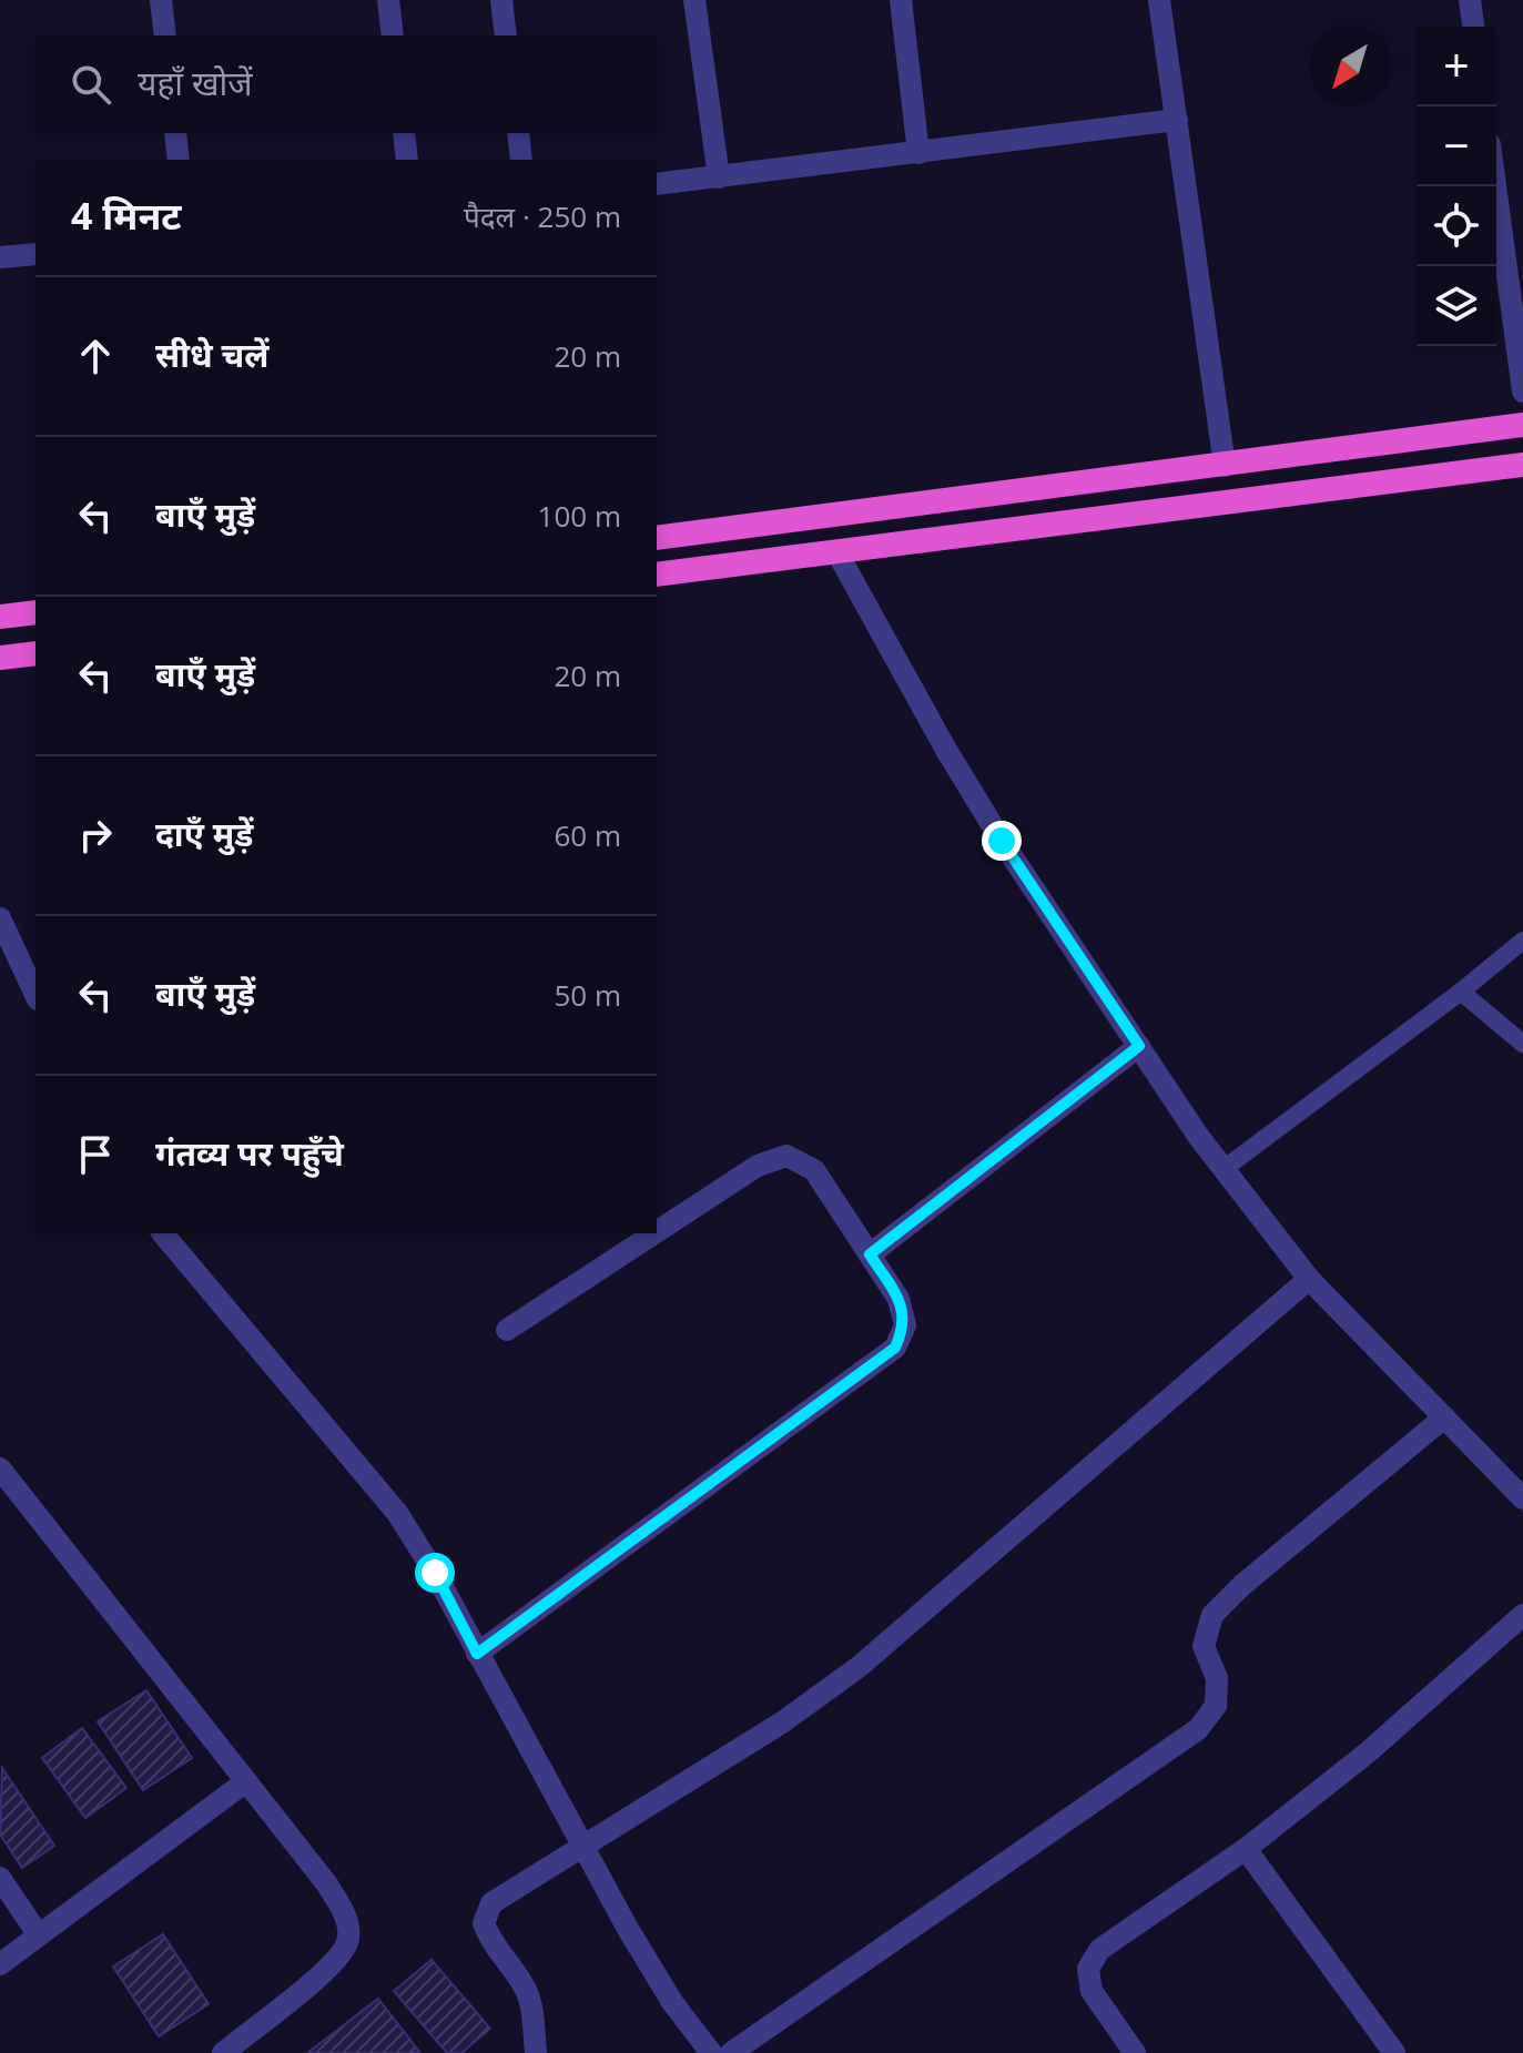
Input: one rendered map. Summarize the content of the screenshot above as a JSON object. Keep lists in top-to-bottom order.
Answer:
{
  "north": "bottom left",
  "page": {
    "map_buttons": ["+", "−"],
    "search": "यहाँ खोजें",
    "heading": ["4 मिनट", "पैदल · 250 m"],
    "list": [
      ["सीधे चलें", "20 m"],
      ["बाएँ मुड़ें", "100 m"],
      ["बाएँ मुड़ें", "20 m"],
      ["दाएँ मुड़ें", "60 m"],
      ["बाएँ मुड़ें", "50 m"],
      "गंतव्य पर पहुँचे"
    ]
  }
}
